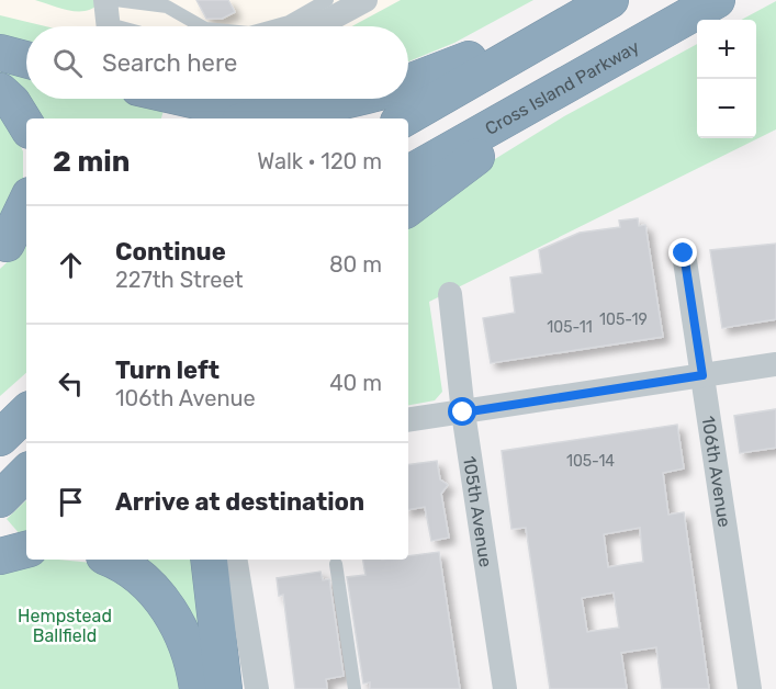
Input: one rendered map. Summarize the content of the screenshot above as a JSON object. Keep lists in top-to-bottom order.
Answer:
{
  "streets": {
    "highway": ["Cross Island Parkway"],
    "street": ["106th Avenue", "105th Avenue"]
  },
  "parks": ["Hempstead Ballfield"],
  "house_numbers": ["105-19", "105-11", "105-14"],
  "page": {
    "map_buttons": ["+", "−"],
    "search": "Search here",
    "heading": ["2 min", "Walk · 120 m"],
    "list": [
      ["Continue", "227th Street", "80 m"],
      ["Turn left", "106th Avenue", "40 m"],
      "Arrive at destination"
    ]
  }
}
